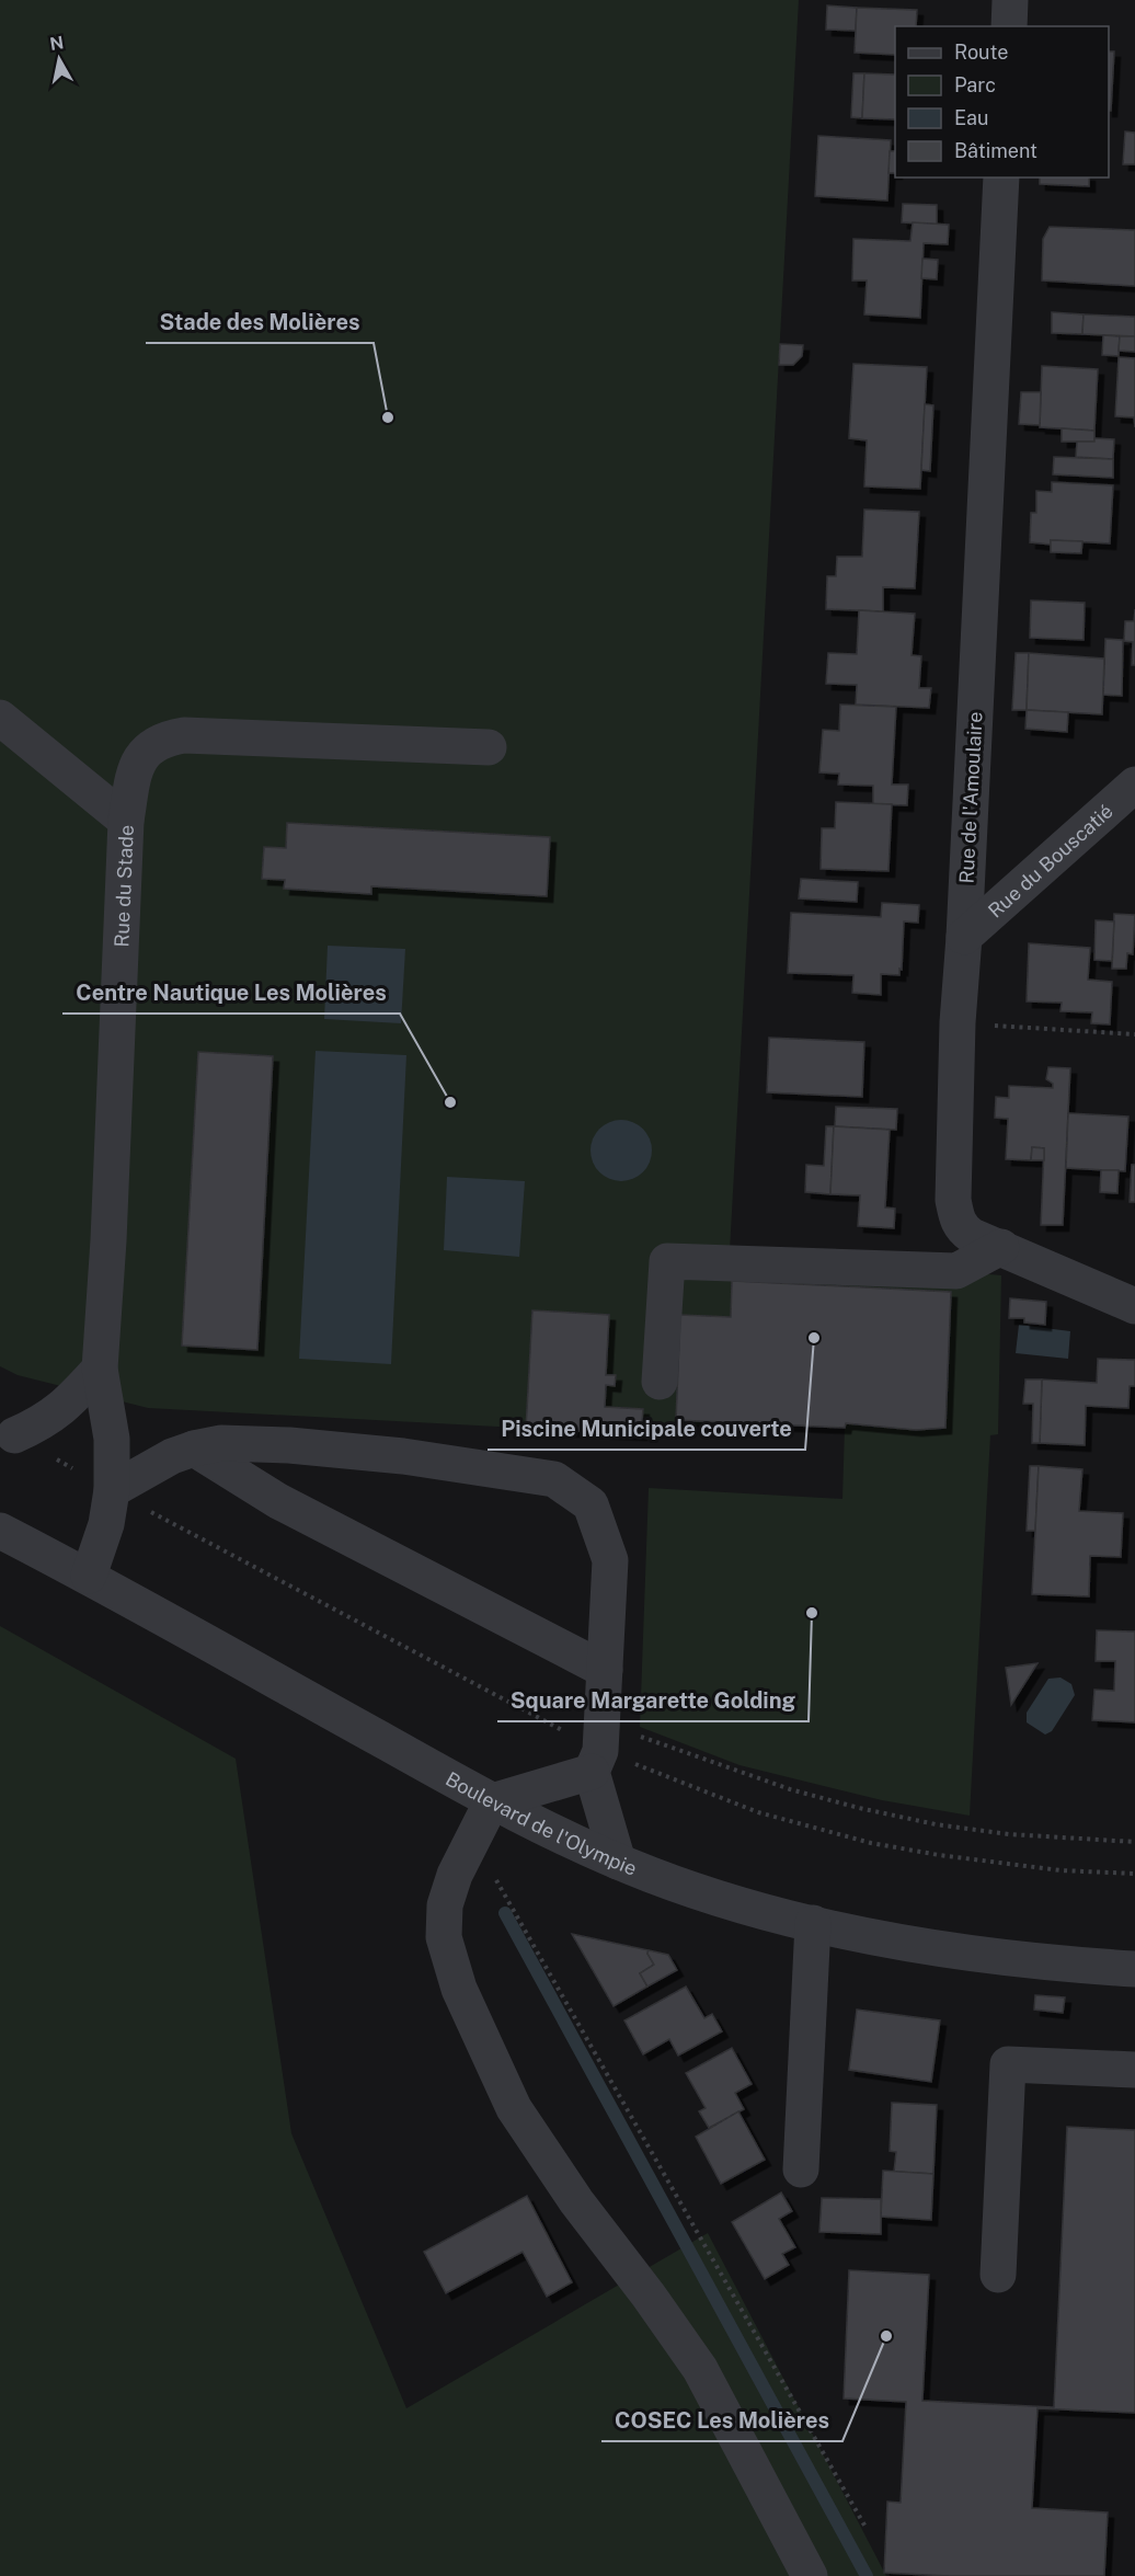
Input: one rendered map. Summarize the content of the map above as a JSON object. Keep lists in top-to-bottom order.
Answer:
{
  "streets": {
    "street": [
      "Rue de l'Amoulaire",
      "Rue du Bouscatié",
      "Rue du Stade",
      "Boulevard de l'Olympie"
    ]
  },
  "crossings": [
    ["Rue de l'Amoulaire", "Rue du Bouscatié"],
    ["Rue du Stade", "Boulevard de l'Olympie"]
  ],
  "places": [
    "Stade des Molières",
    "Centre Nautique Les Molières",
    "Piscine Municipale couverte",
    "Square Margarette Golding",
    "COSEC Les Molières"
  ],
  "legend": [
    "Route",
    "Parc",
    "Eau",
    "Bâtiment"
  ],
  "north": "top"
}
